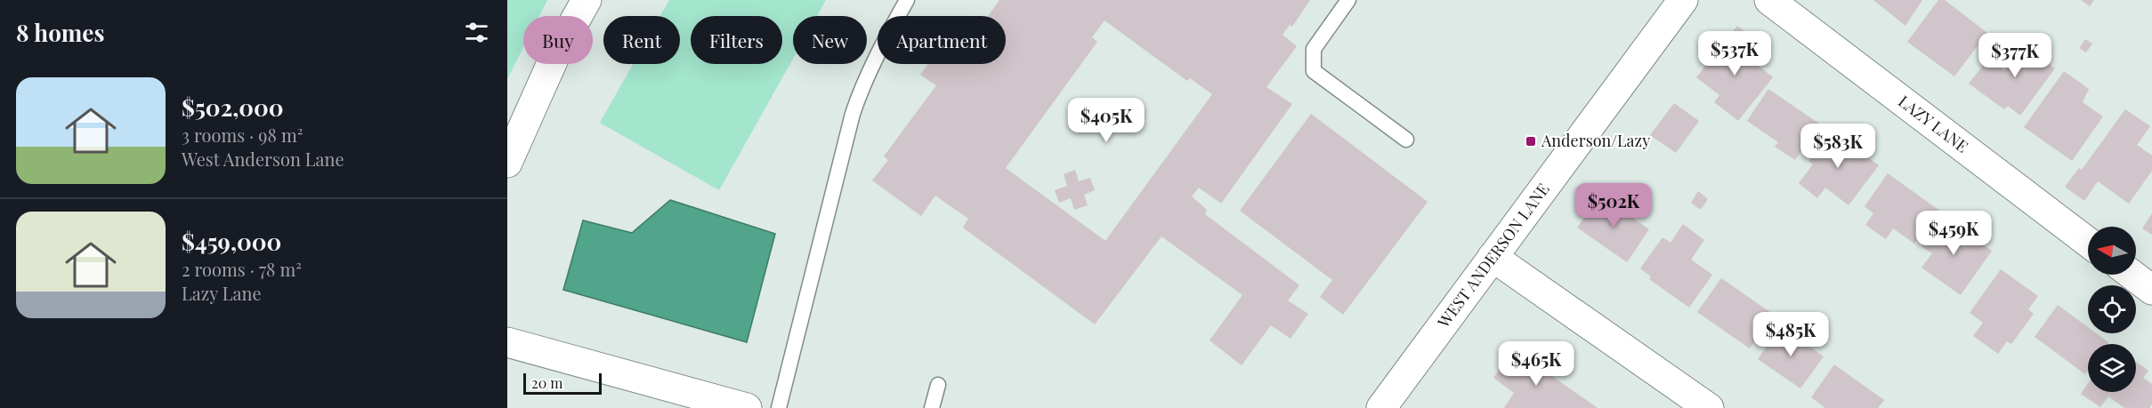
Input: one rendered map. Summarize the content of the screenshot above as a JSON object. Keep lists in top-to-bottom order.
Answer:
{
  "streets": {
    "street": ["LAZY LANE", "WEST ANDERSON LANE"]
  },
  "places": {
    "transit": ["Anderson/Lazy"]
  },
  "scale_bar": "20 m",
  "north": "left",
  "page": {
    "heading": "8 homes",
    "chip": [
      "Buy",
      "Rent",
      "Filters",
      "New",
      "Apartment"
    ],
    "price": [
      "$537K",
      "$377K",
      "$405K",
      "$583K",
      "$502K",
      "$459K",
      "$485K",
      "$465K"
    ],
    "list": [
      {
        "name": "$502,000",
        "note": "3 rooms · 98 m² · West Anderson Lane"
      },
      {
        "name": "$459,000",
        "note": "2 rooms · 78 m² · Lazy Lane"
      }
    ],
    "scale": "20 m"
  }
}
